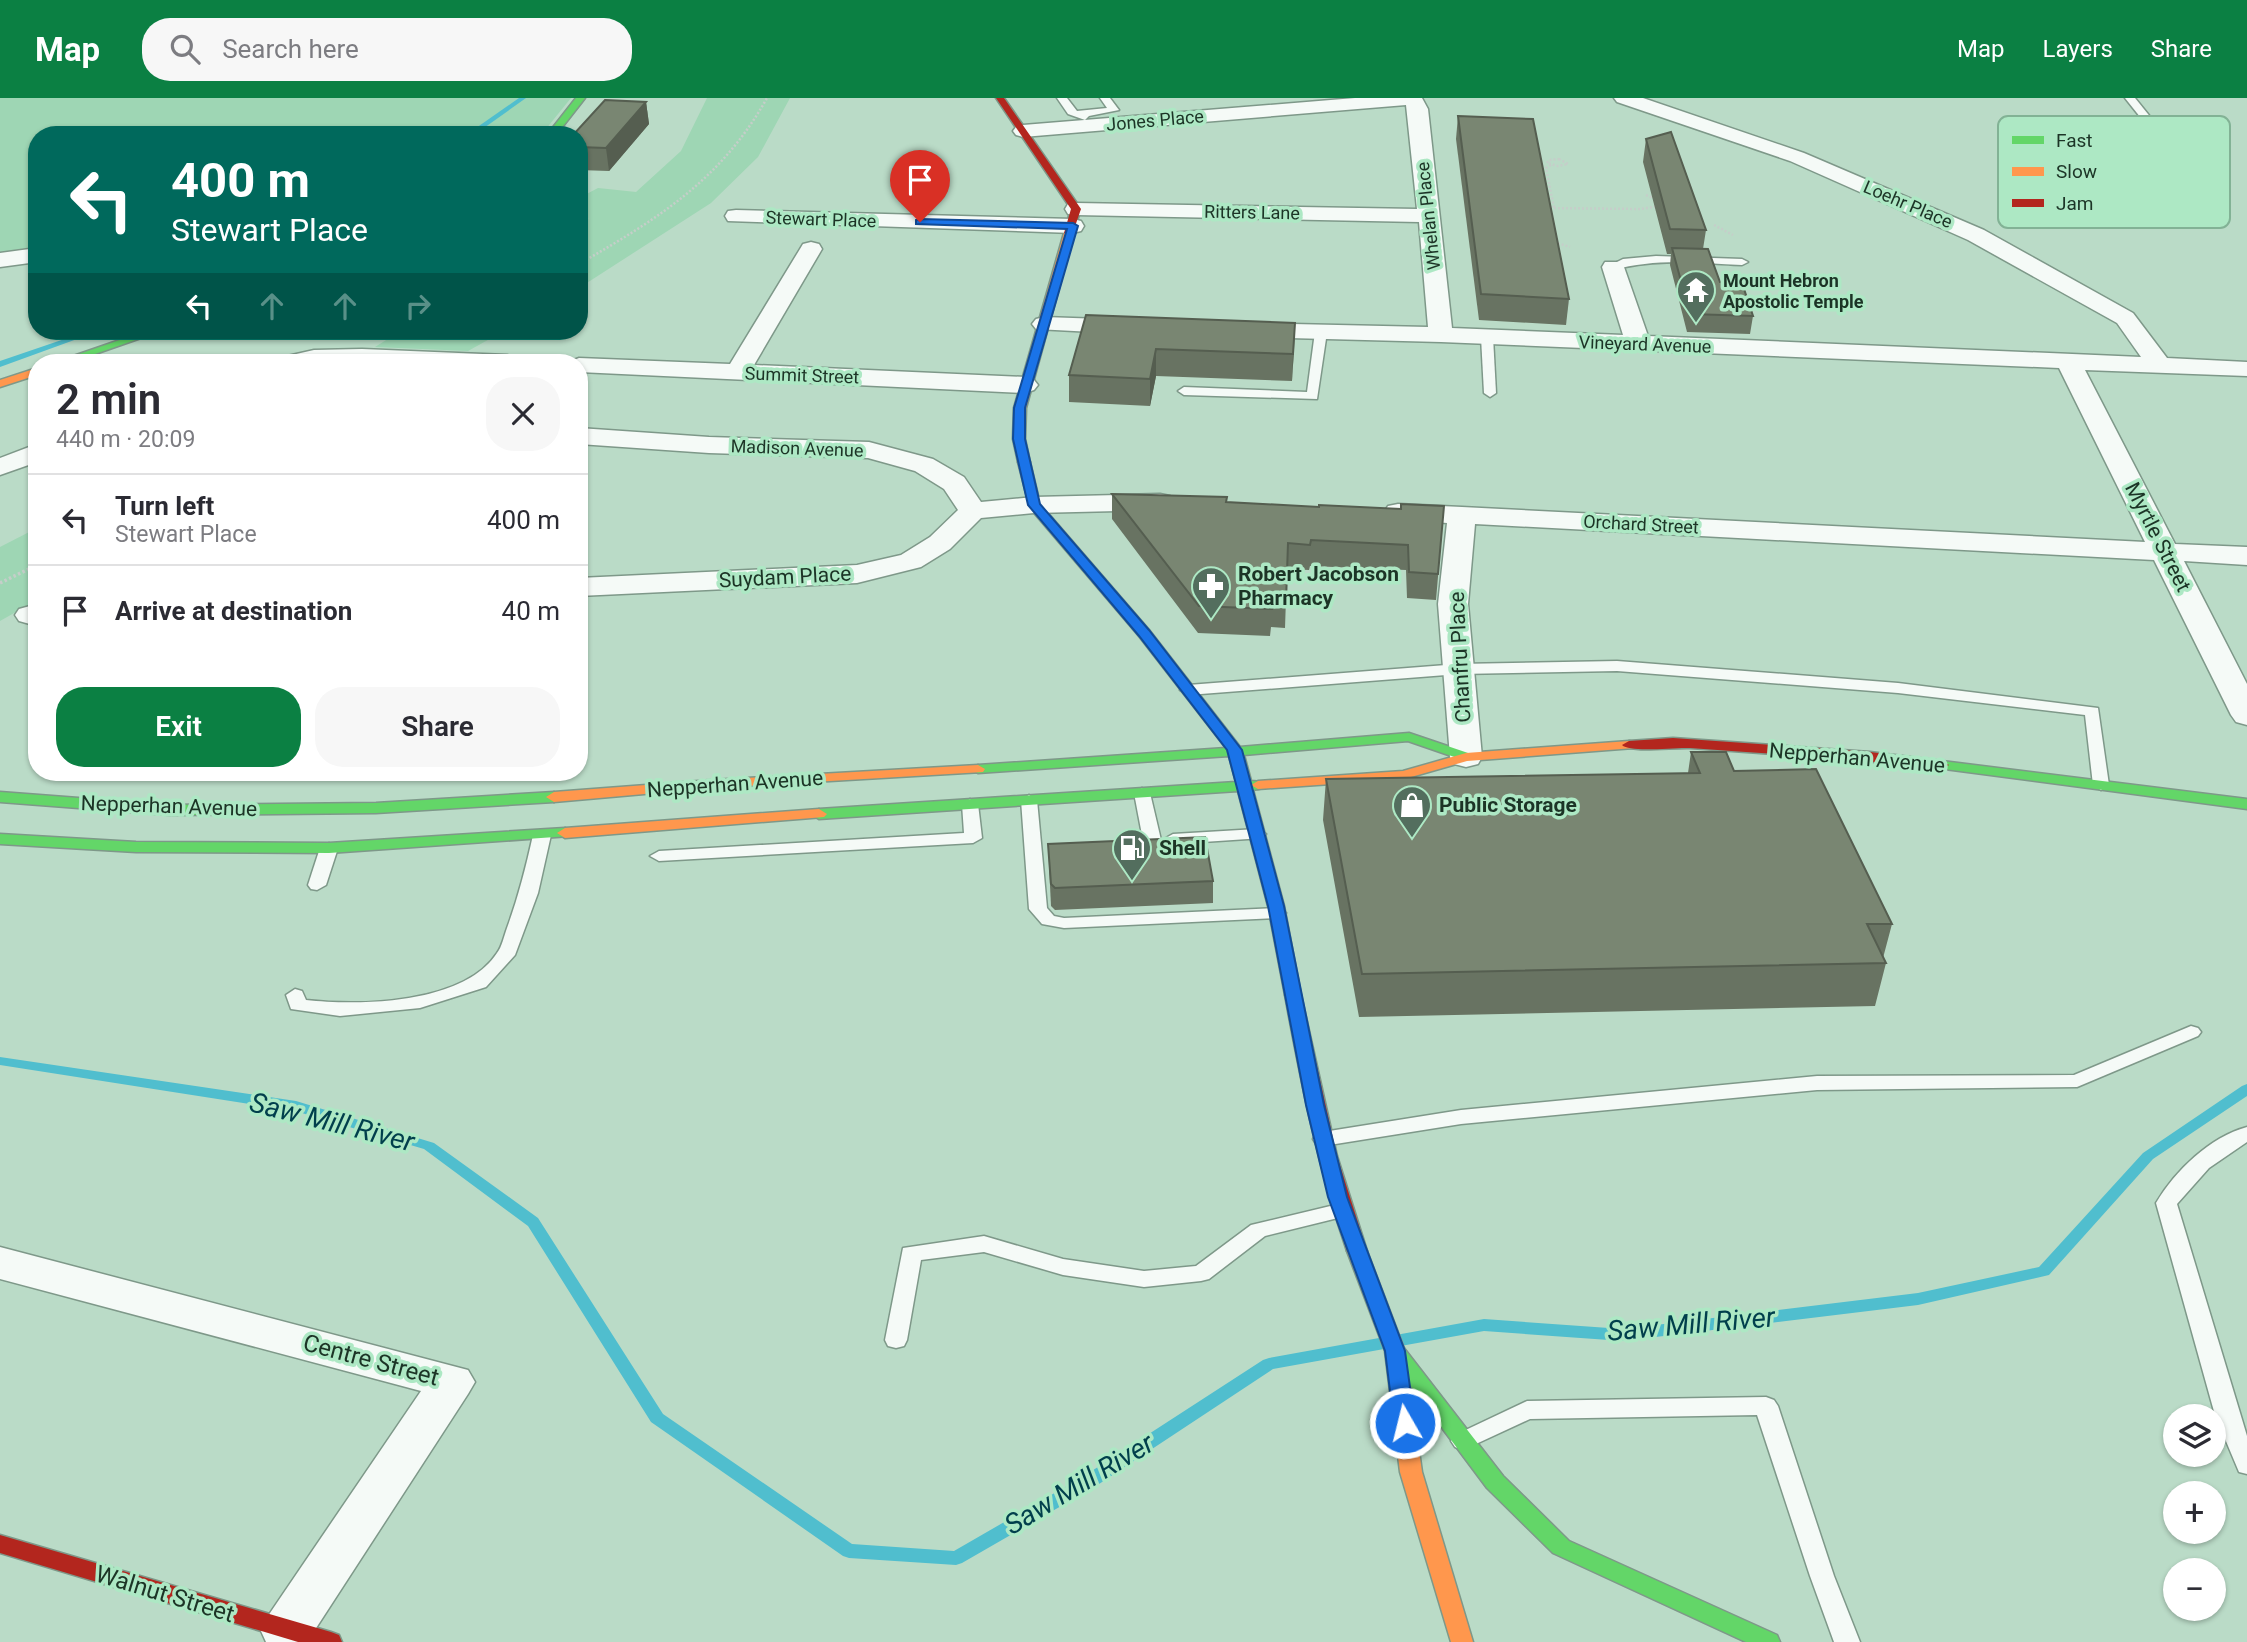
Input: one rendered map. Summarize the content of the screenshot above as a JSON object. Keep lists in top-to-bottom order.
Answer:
{
  "streets": {
    "main road": ["Nepperhan Avenue", "Walnut Street"],
    "street": [
      "Jones Place",
      "Loehr Place",
      "Ritters Lane",
      "Whelan Place",
      "Stewart Place",
      "Vineyard Avenue",
      "Summit Street",
      "Madison Avenue",
      "Orchard Street",
      "Myrtle Street",
      "Suydam Place",
      "Chanfru Place",
      "Centre Street"
    ]
  },
  "crossings": [
    ["Jones Place", "Whelan Place"],
    ["Loehr Place", "Vineyard Avenue"],
    ["Ritters Lane", "Whelan Place"],
    ["Ritters Lane", "Stewart Place"],
    ["Whelan Place", "Vineyard Avenue"],
    ["Vineyard Avenue", "Myrtle Street"],
    ["Madison Avenue", "Suydam Place"],
    ["Orchard Street", "Myrtle Street"],
    ["Orchard Street", "Chanfru Place"],
    ["Chanfru Place", "Nepperhan Avenue"],
    ["Centre Street", "Walnut Street"]
  ],
  "water": ["Saw Mill River"],
  "places": {
    "temple": ["Mount Hebron Apostolic Temple"],
    "pharmacy": ["Robert Jacobson Pharmacy"],
    "shop": ["Public Storage"],
    "fuel station": ["Shell"]
  },
  "legend": ["Fast", "Slow", "Jam"],
  "page": {
    "header": "Map",
    "search": "Search here",
    "nav": ["Map", "Layers", "Share"],
    "turn": ["400 m", "Stewart Place"],
    "heading": ["2 min", "440 m · 20:09"],
    "list": [
      {
        "name": "Turn left",
        "note": "Stewart Place",
        "value": "400 m"
      },
      {
        "name": "Arrive at destination",
        "value": "40 m"
      }
    ],
    "buttons": ["Exit", "Share"],
    "map_buttons": ["+", "−"]
  }
}
